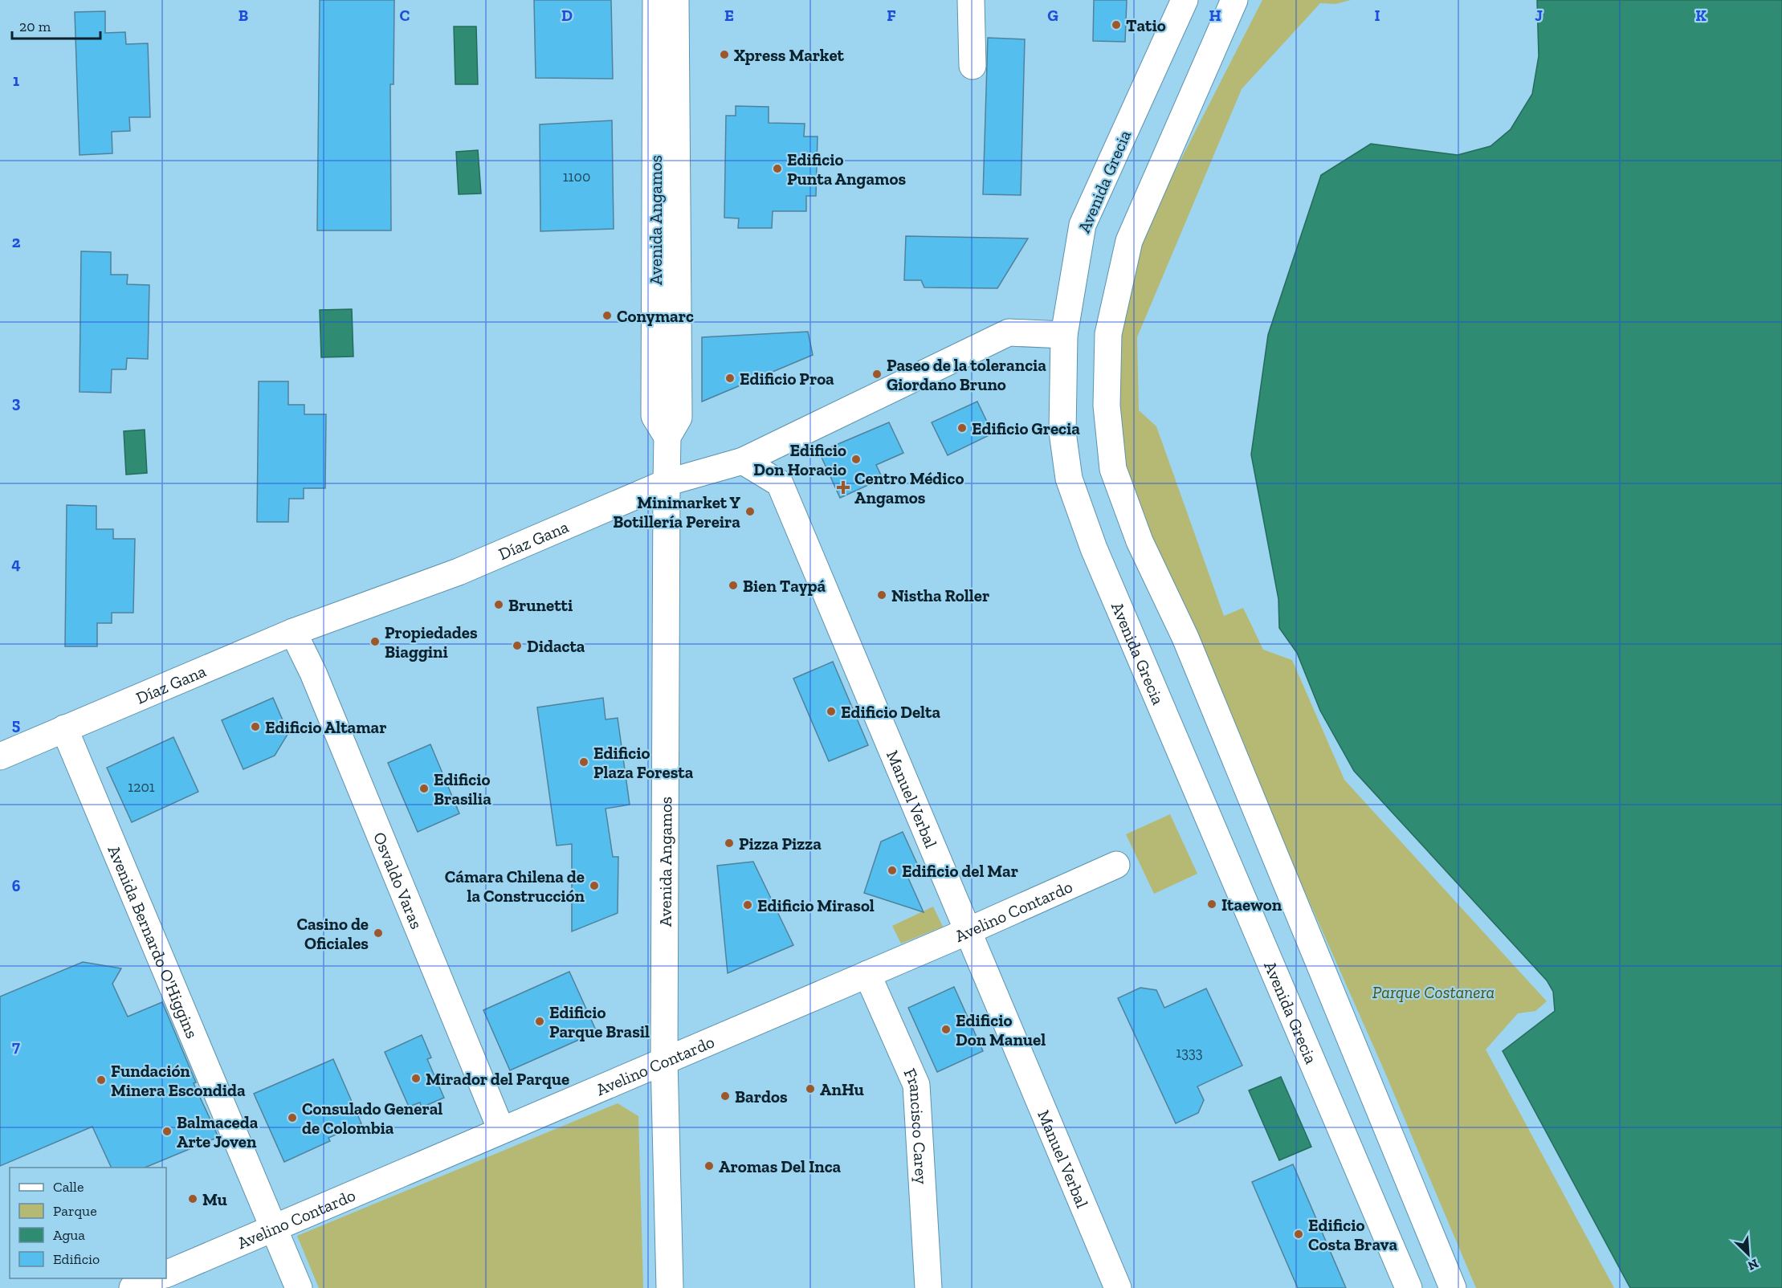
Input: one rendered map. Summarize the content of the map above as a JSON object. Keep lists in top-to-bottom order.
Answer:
{
  "streets": {
    "main road": [
      "Avenida Grecia",
      "Avenida Angamos",
      "Díaz Gana",
      "Manuel Verbal",
      "Osvaldo Varas",
      "Avelino Contardo",
      "Avenida Bernardo O'Higgins",
      "Francisco Carey"
    ]
  },
  "crossings": [
    ["Avenida Grecia", "Díaz Gana"],
    ["Avenida Angamos", "Díaz Gana"],
    ["Avenida Angamos", "Avelino Contardo"],
    ["Díaz Gana", "Manuel Verbal"],
    ["Díaz Gana", "Osvaldo Varas"],
    ["Díaz Gana", "Avenida Bernardo O'Higgins"],
    ["Manuel Verbal", "Avelino Contardo"],
    ["Osvaldo Varas", "Avelino Contardo"],
    ["Avelino Contardo", "Avenida Bernardo O'Higgins"],
    ["Avelino Contardo", "Francisco Carey"]
  ],
  "parks": ["Parque Costanera"],
  "places": {
    "other": [
      "Tatio",
      "Xpress Market",
      "Edificio Punta Angamos",
      "Conymarc",
      "Paseo de la tolerancia Giordano Bruno",
      "Edificio Proa",
      "Edificio Grecia",
      "Edificio Don Horacio",
      "Minimarket Y Botillería Pereira",
      "Bien Taypá",
      "Nistha Roller",
      "Brunetti",
      "Propiedades Biaggini",
      "Didacta",
      "Edificio Delta",
      "Edificio Altamar",
      "Edificio Plaza Foresta",
      "Edificio Brasilia",
      "Pizza Pizza",
      "Edificio del Mar",
      "Cámara Chilena de la Construcción",
      "Itaewon",
      "Edificio Mirasol",
      "Casino de Oficiales",
      "Edificio Parque Brasil",
      "Edificio Don Manuel",
      "Mirador del Parque",
      "Fundación Minera Escondida",
      "AnHu",
      "Bardos",
      "Consulado General de Colombia",
      "Balmaceda Arte Joven",
      "Aromas Del Inca",
      "Mu",
      "Edificio Costa Brava"
    ],
    "health": ["Centro Médico Angamos"]
  },
  "house_numbers": ["1100", "1201", "1333"],
  "legend": [
    "Calle",
    "Parque",
    "Agua",
    "Edificio"
  ],
  "scale_bar": "20 m",
  "north": "bottom right",
  "grid": {
    "columns": [
      "B",
      "C",
      "D",
      "E",
      "F",
      "G",
      "H",
      "I",
      "J",
      "K"
    ],
    "rows": [
      "1",
      "2",
      "3",
      "4",
      "5",
      "6",
      "7"
    ]
  }
}
